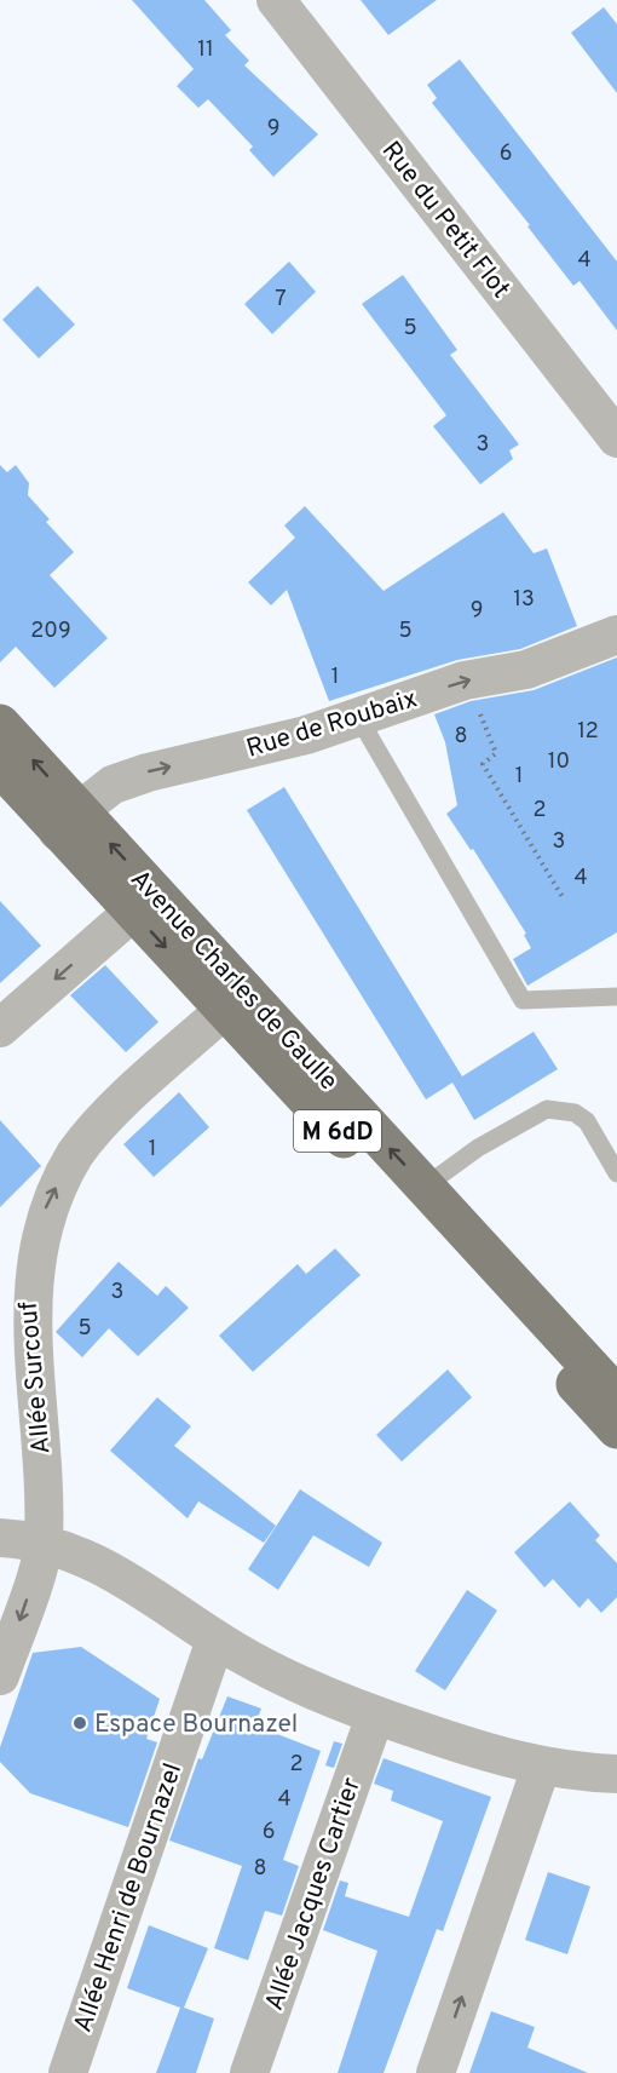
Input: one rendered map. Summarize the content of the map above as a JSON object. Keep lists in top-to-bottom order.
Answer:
{
  "streets": {
    "main road": ["Avenue Charles de Gaulle", "M 6dD"],
    "street": [
      "Rue du Petit Flot",
      "Rue de Roubaix",
      "Allée Surcouf",
      "Allée Jacques Cartier",
      "Allée Henri de Bournazel"
    ]
  },
  "crossings": [
    ["Rue de Roubaix", "Avenue Charles de Gaulle"],
    ["Avenue Charles de Gaulle", "Allée Surcouf"]
  ],
  "one_way": ["Rue de Roubaix", "Allée Surcouf"],
  "places": ["Espace Bournazel"],
  "house_numbers": [
    "11",
    "9",
    "6",
    "4",
    "7",
    "5",
    "3",
    "13",
    "9",
    "209",
    "5",
    "1",
    "12",
    "8",
    "10",
    "1",
    "2",
    "3",
    "4",
    "1",
    "3",
    "5",
    "2",
    "4",
    "6",
    "8"
  ]
}
